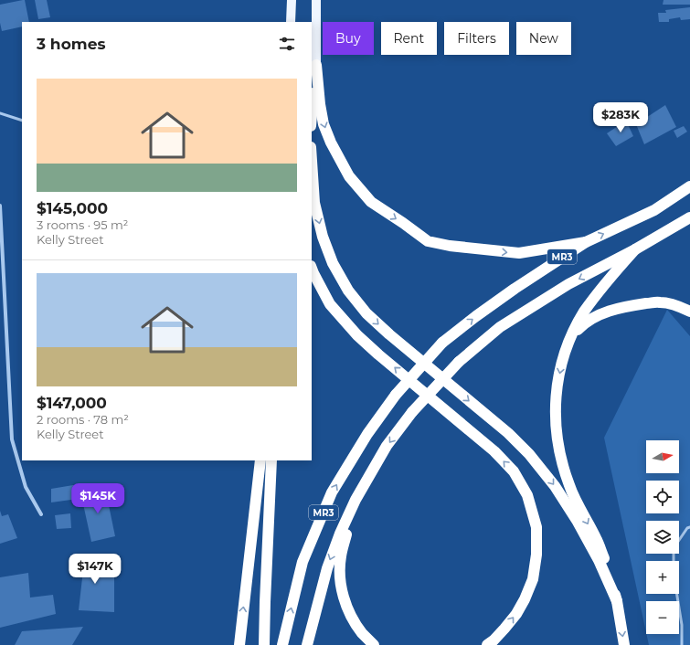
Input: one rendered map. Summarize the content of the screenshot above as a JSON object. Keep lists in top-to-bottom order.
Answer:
{
  "streets": {
    "highway": ["MR3"]
  },
  "north": "right",
  "page": {
    "chip": [
      "Buy",
      "Rent",
      "Filters",
      "New"
    ],
    "heading": "3 homes",
    "list": [
      {
        "name": "$145,000",
        "note": "3 rooms · 95 m² · Kelly Street"
      },
      {
        "name": "$147,000",
        "note": "2 rooms · 78 m² · Kelly Street"
      }
    ],
    "price": ["$283K", "$145K", "$147K"],
    "map_buttons": ["+", "−"]
  }
}
